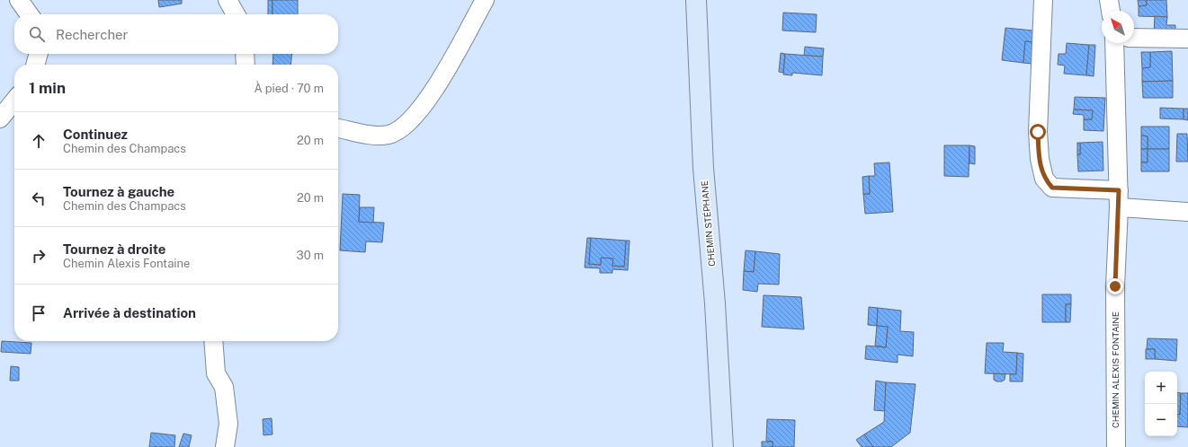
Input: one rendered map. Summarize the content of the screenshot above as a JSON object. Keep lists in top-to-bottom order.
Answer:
{
  "streets": {
    "main road": ["CHEMIN STÉPHANE"],
    "street": ["CHEMIN ALEXIS FONTAINE"]
  },
  "north": "top left",
  "page": {
    "search": "Rechercher",
    "heading": ["1 min", "À pied · 70 m"],
    "list": [
      ["Continuez", "Chemin des Champacs", "20 m"],
      ["Tournez à gauche", "Chemin des Champacs", "20 m"],
      ["Tournez à droite", "Chemin Alexis Fontaine", "30 m"],
      "Arrivée à destination"
    ],
    "map_buttons": ["+", "−"]
  }
}
